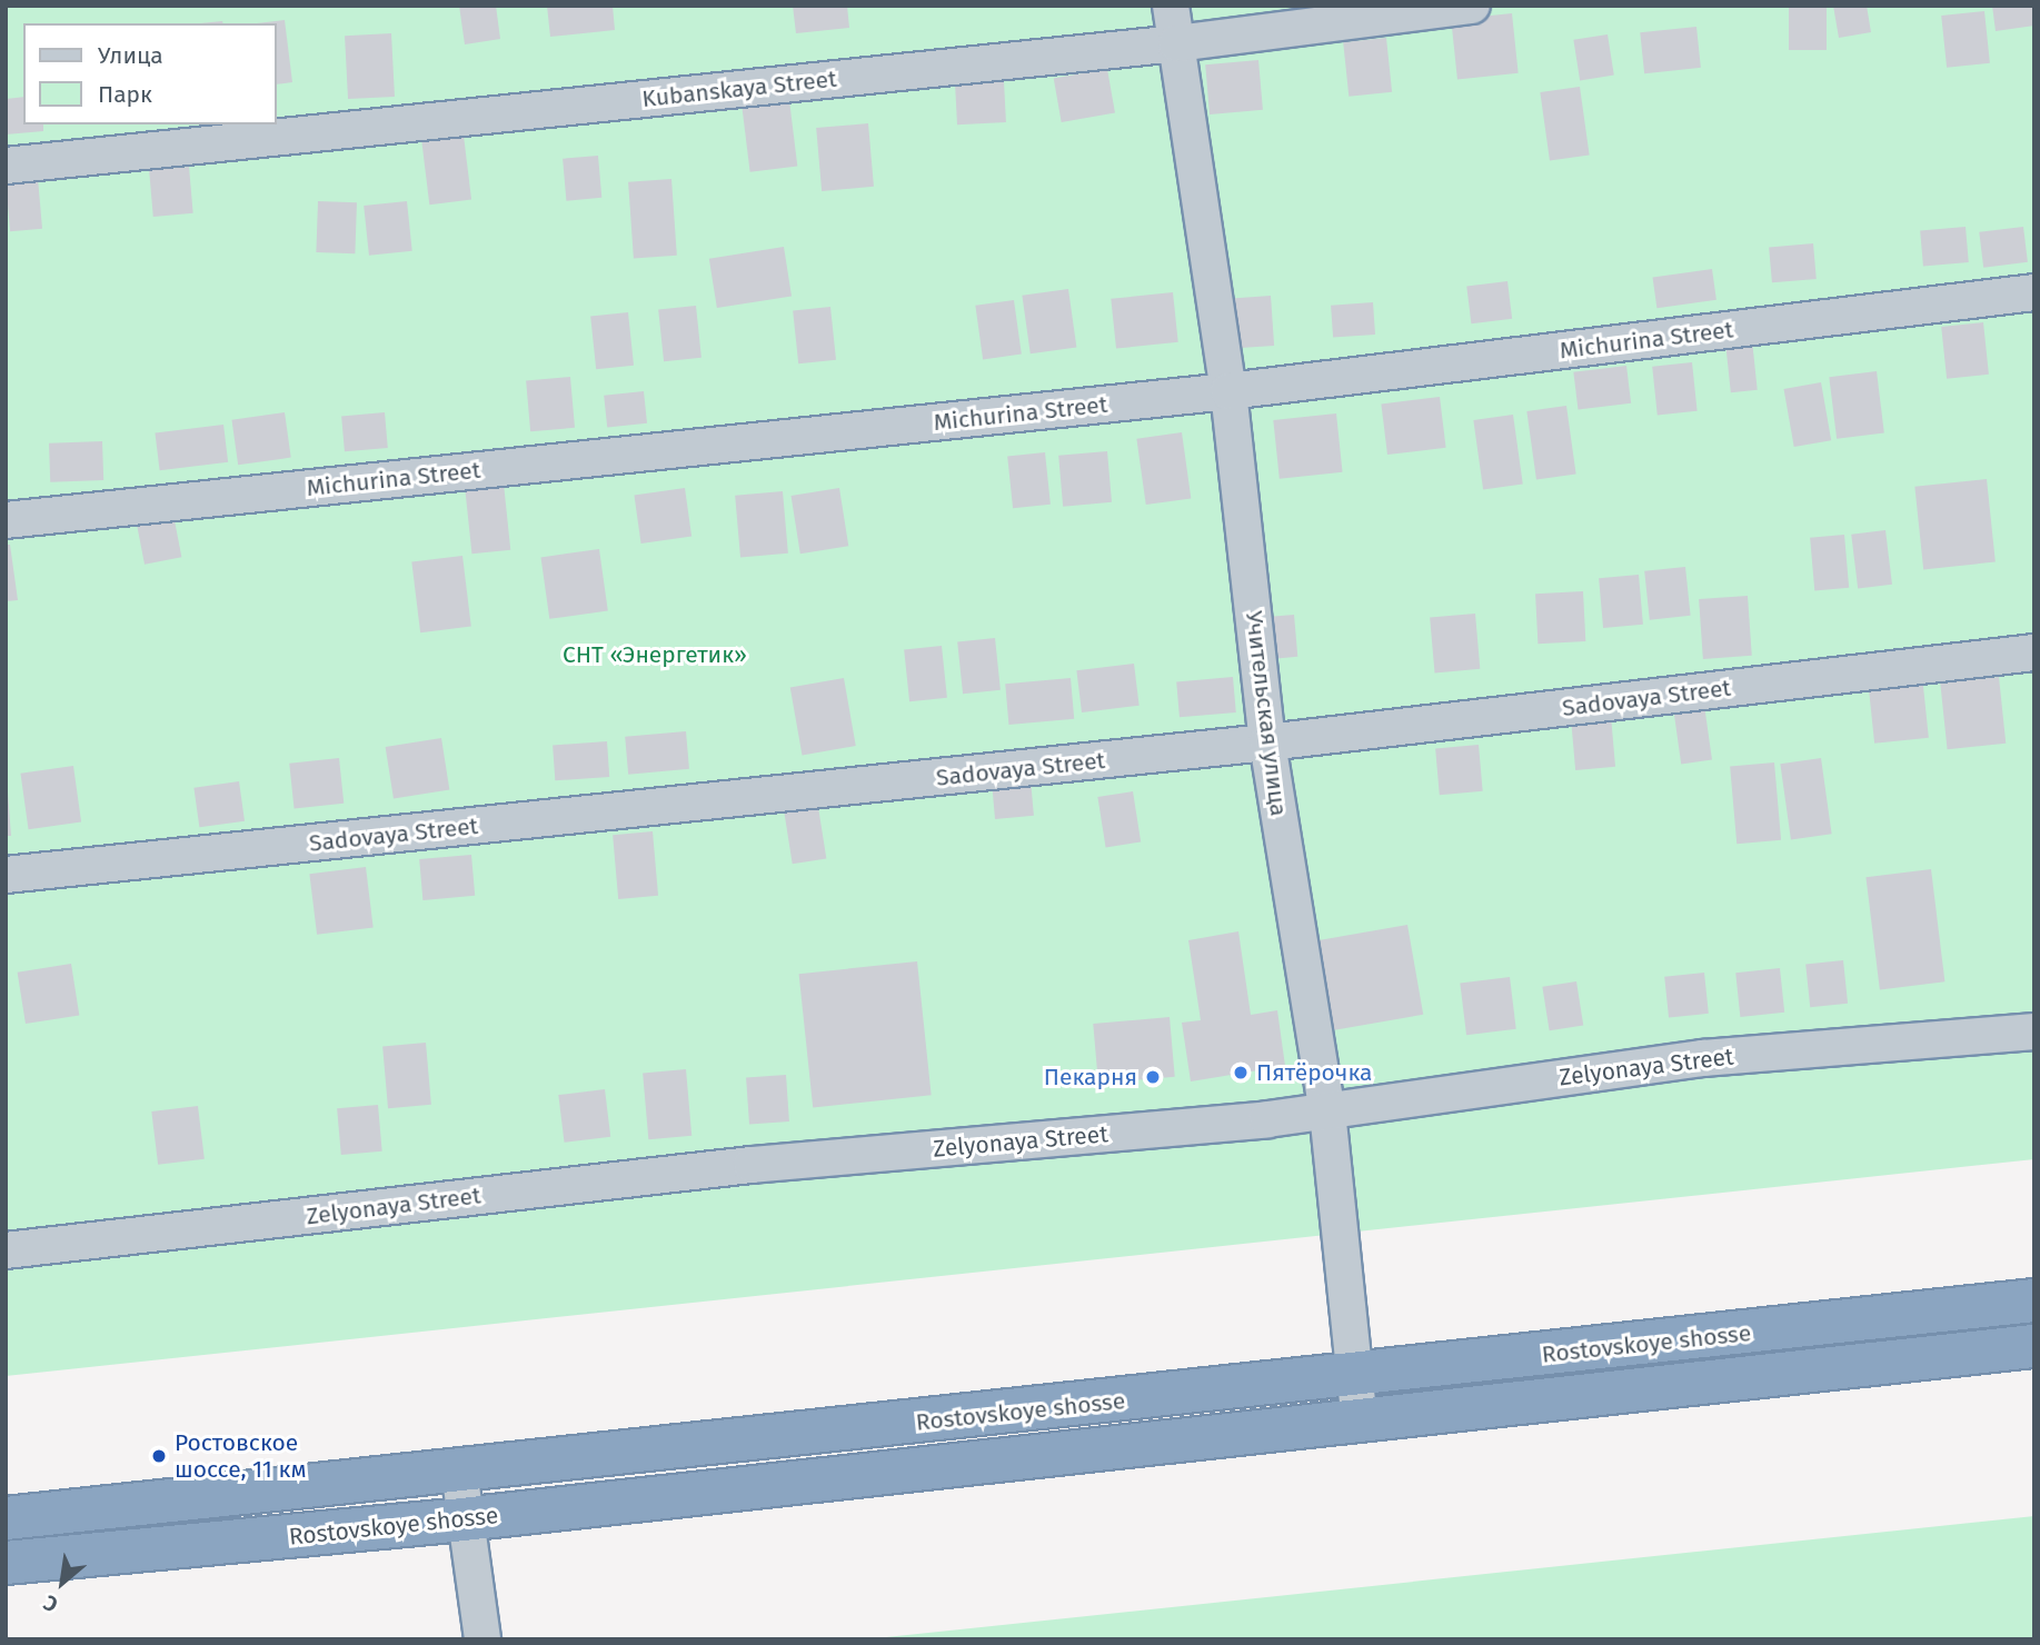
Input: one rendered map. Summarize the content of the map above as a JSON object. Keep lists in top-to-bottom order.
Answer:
{
  "streets": {
    "highway": ["Rostovskoye shosse"],
    "street": [
      "Kubanskaya Street",
      "Michurina Street",
      "Sadovaya Street",
      "Учительская улица",
      "Zelyonaya Street"
    ]
  },
  "crossings": [
    ["Kubanskaya Street", "Учительская улица"],
    ["Michurina Street", "Учительская улица"],
    ["Sadovaya Street", "Учительская улица"],
    ["Учительская улица", "Zelyonaya Street"],
    ["Учительская улица", "Rostovskoye shosse"]
  ],
  "parks": ["СНТ «Энергетик»"],
  "places": ["Пятёрочка", "Пекарня", "Ростовское шоссе, 11 км"],
  "legend": ["Улица", "Парк"],
  "north": "bottom left"
}
